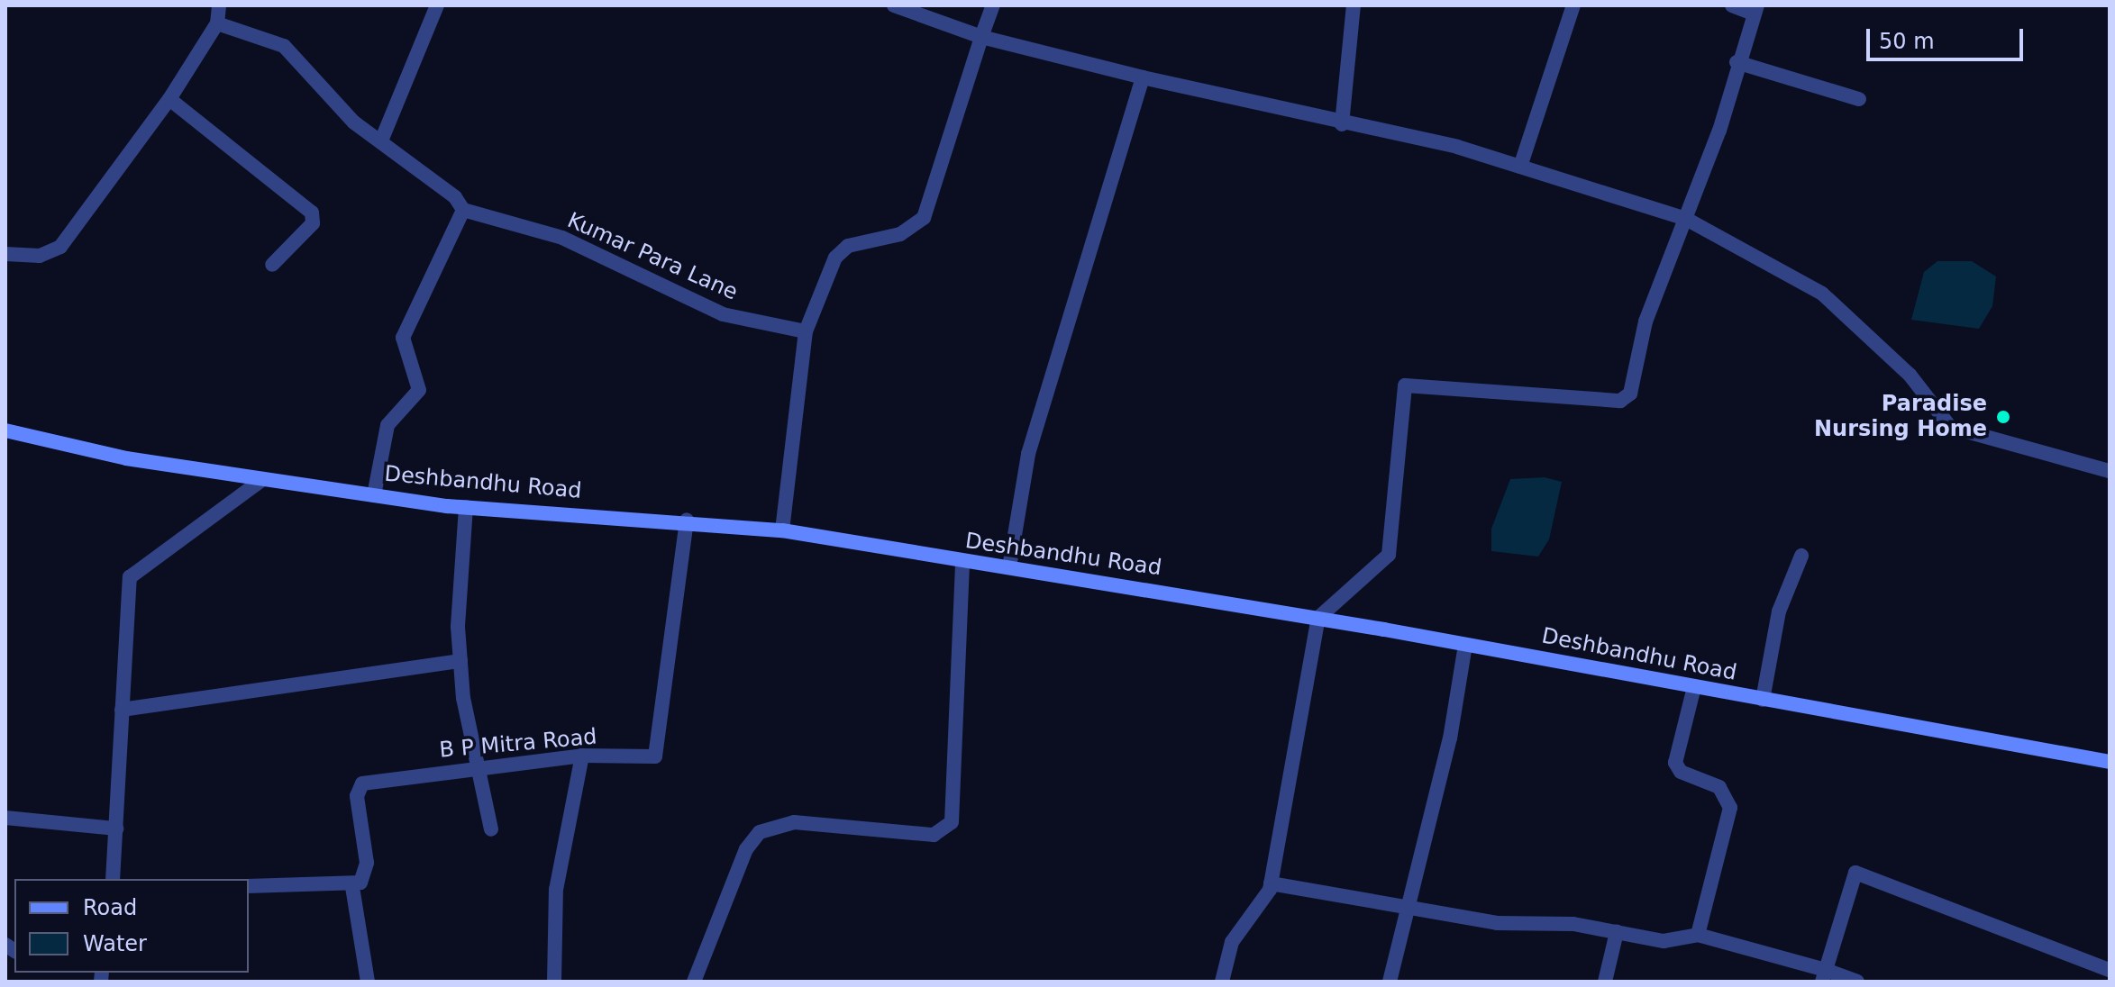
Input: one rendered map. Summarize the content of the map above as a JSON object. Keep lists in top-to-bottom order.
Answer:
{
  "streets": {
    "street": ["Kumar Para Lane", "Deshbandhu Road", "B P Mitra Road"]
  },
  "crossings": [
    ["Deshbandhu Road", "B P Mitra Road"]
  ],
  "places": ["Paradise Nursing Home"],
  "legend": ["Road", "Water"],
  "scale_bar": "50 m"
}
